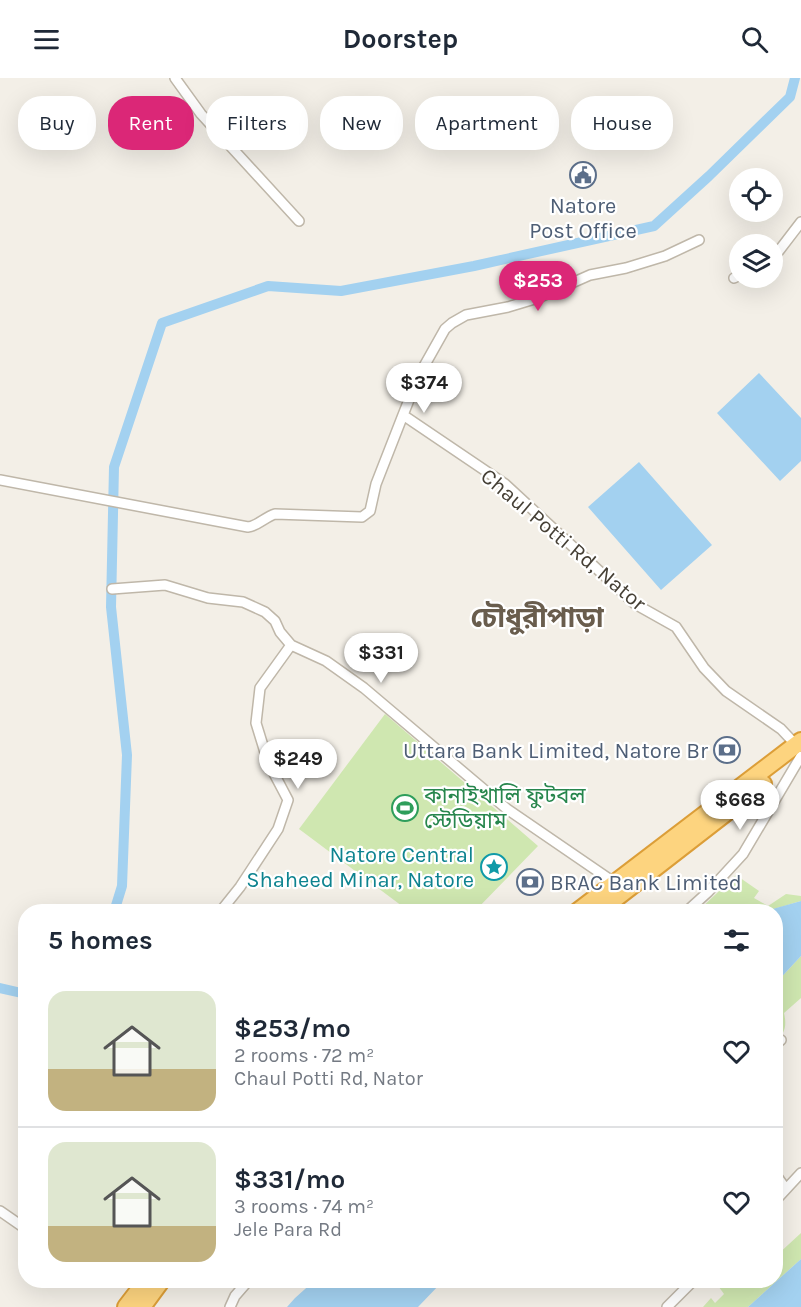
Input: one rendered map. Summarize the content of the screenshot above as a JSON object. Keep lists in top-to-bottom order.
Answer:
{
  "streets": {
    "street": ["Chaul Potti Rd, Nator"]
  },
  "districts": ["চৌধুরীপাড়া"],
  "places": {
    "public building": ["Natore Post Office"],
    "bank": ["Uttara Bank Limited, Natore Br", "BRAC Bank Limited"],
    "sports": ["কানাইখালি ফুটবল স্টেডিয়াম"],
    "place": ["Natore Central Shaheed Minar, Natore"]
  },
  "page": {
    "header": "Doorstep",
    "chip": [
      "Buy",
      "Rent",
      "Filters",
      "New",
      "Apartment",
      "House"
    ],
    "price": [
      "$253",
      "$374",
      "$331",
      "$249",
      "$668"
    ],
    "heading": "5 homes",
    "list": [
      {
        "name": "$253/mo",
        "note": "2 rooms · 72 m² · Chaul Potti Rd, Nator"
      },
      {
        "name": "$331/mo",
        "note": "3 rooms · 74 m² · Jele Para Rd"
      }
    ]
  }
}
